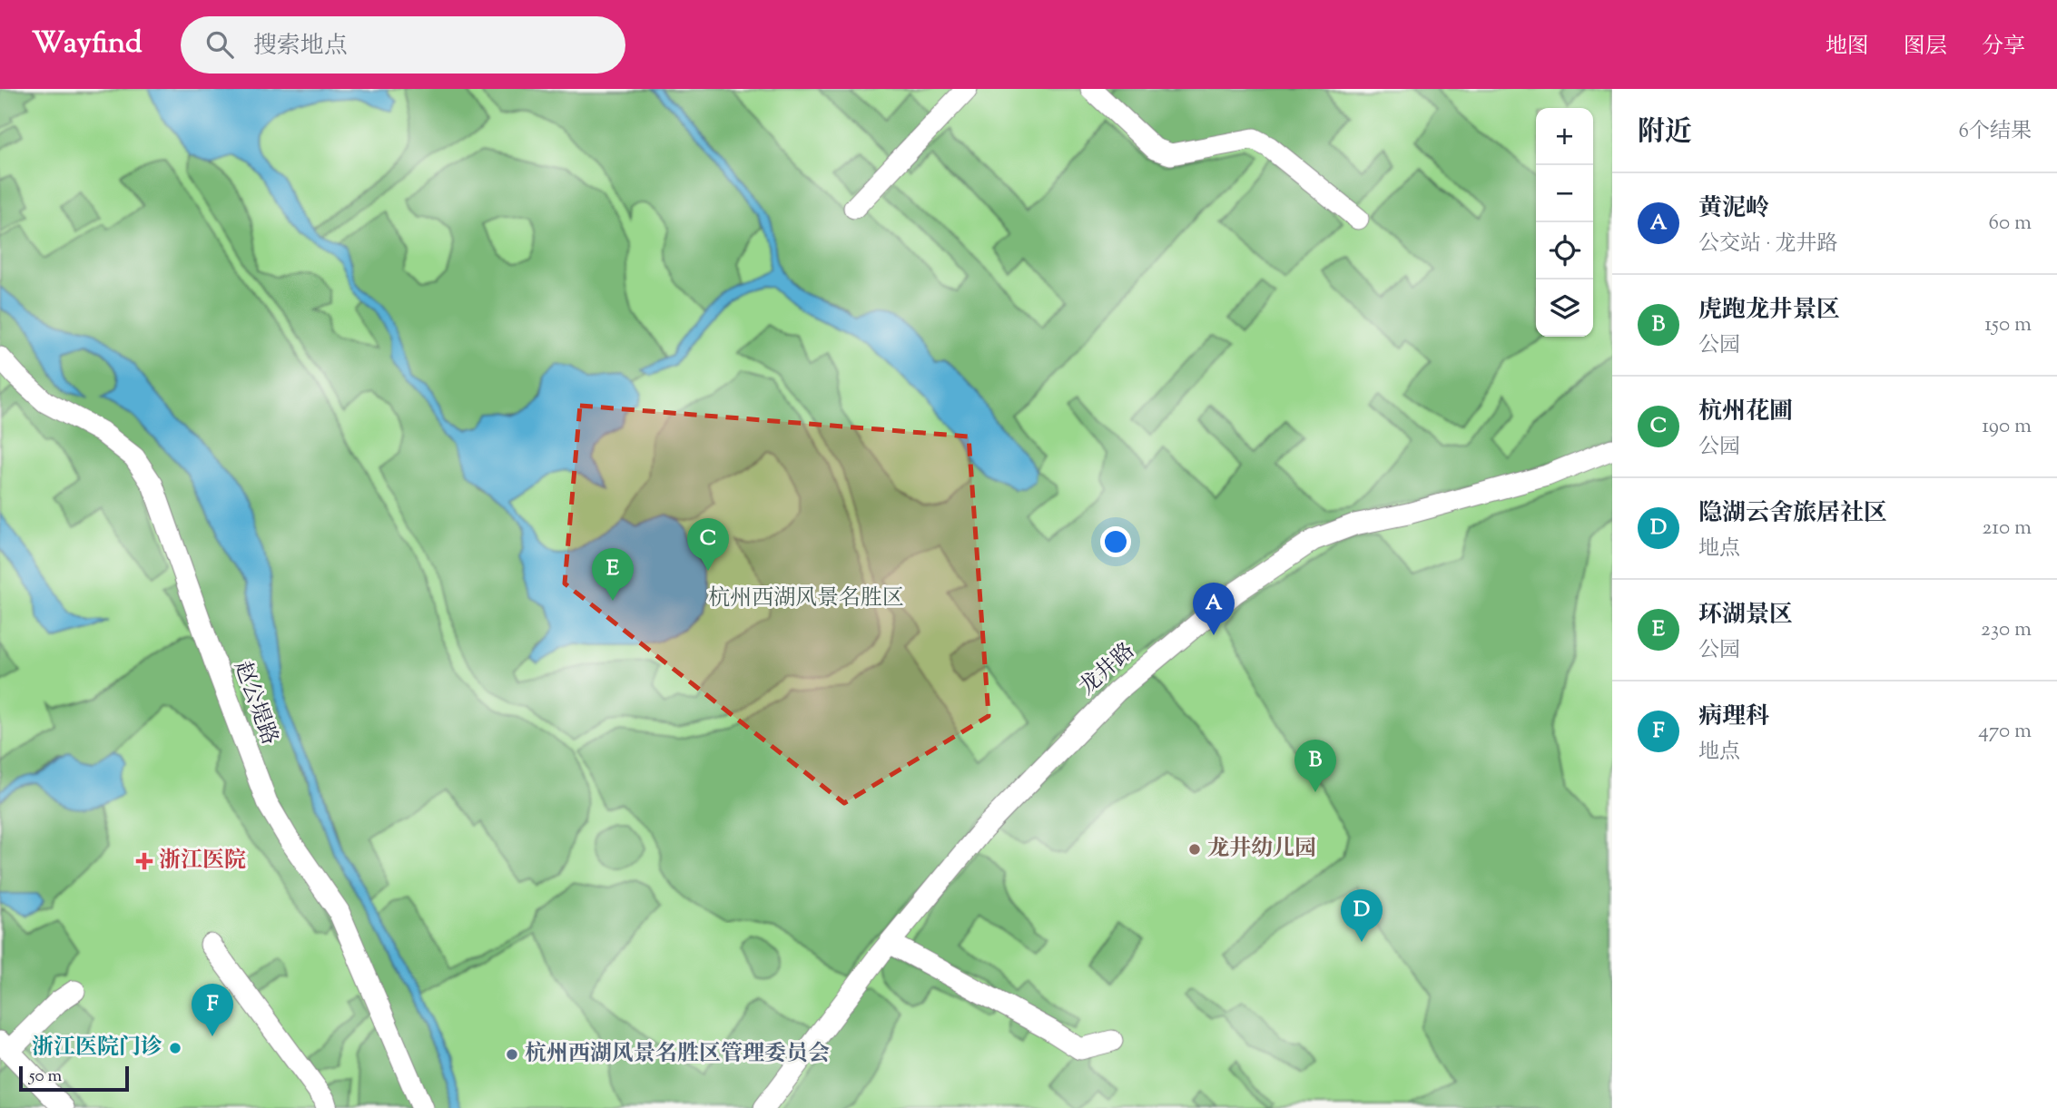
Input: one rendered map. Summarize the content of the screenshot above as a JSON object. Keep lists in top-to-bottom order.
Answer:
{
  "streets": {
    "street": ["龙井路", "赵公堤路"]
  },
  "parks": ["杭州西湖风景名胜区"],
  "places": {
    "other": ["龙井幼儿园", "浙江医院门诊", "杭州西湖风景名胜区管理委员会"],
    "health": ["浙江医院"]
  },
  "scale_bar": "50 m",
  "page": {
    "header": "Wayfind",
    "search": "搜索地点",
    "nav": ["地图", "图层", "分享"],
    "heading": ["附近", "6个结果"],
    "map_buttons": ["+", "−"],
    "list": [
      {
        "mark": "A",
        "name": "黄泥岭",
        "note": "公交站 · 龙井路",
        "value": "60 m"
      },
      {
        "mark": "B",
        "name": "虎跑龙井景区",
        "note": "公园",
        "value": "150 m"
      },
      {
        "mark": "C",
        "name": "杭州花圃",
        "note": "公园",
        "value": "190 m"
      },
      {
        "mark": "D",
        "name": "隐湖云舍旅居社区",
        "note": "地点",
        "value": "210 m"
      },
      {
        "mark": "E",
        "name": "环湖景区",
        "note": "公园",
        "value": "230 m"
      },
      {
        "mark": "F",
        "name": "病理科",
        "note": "地点",
        "value": "470 m"
      }
    ],
    "pins": [
      "C",
      "E",
      "A",
      "B",
      "D",
      "F"
    ],
    "scale": "50 m"
  }
}
